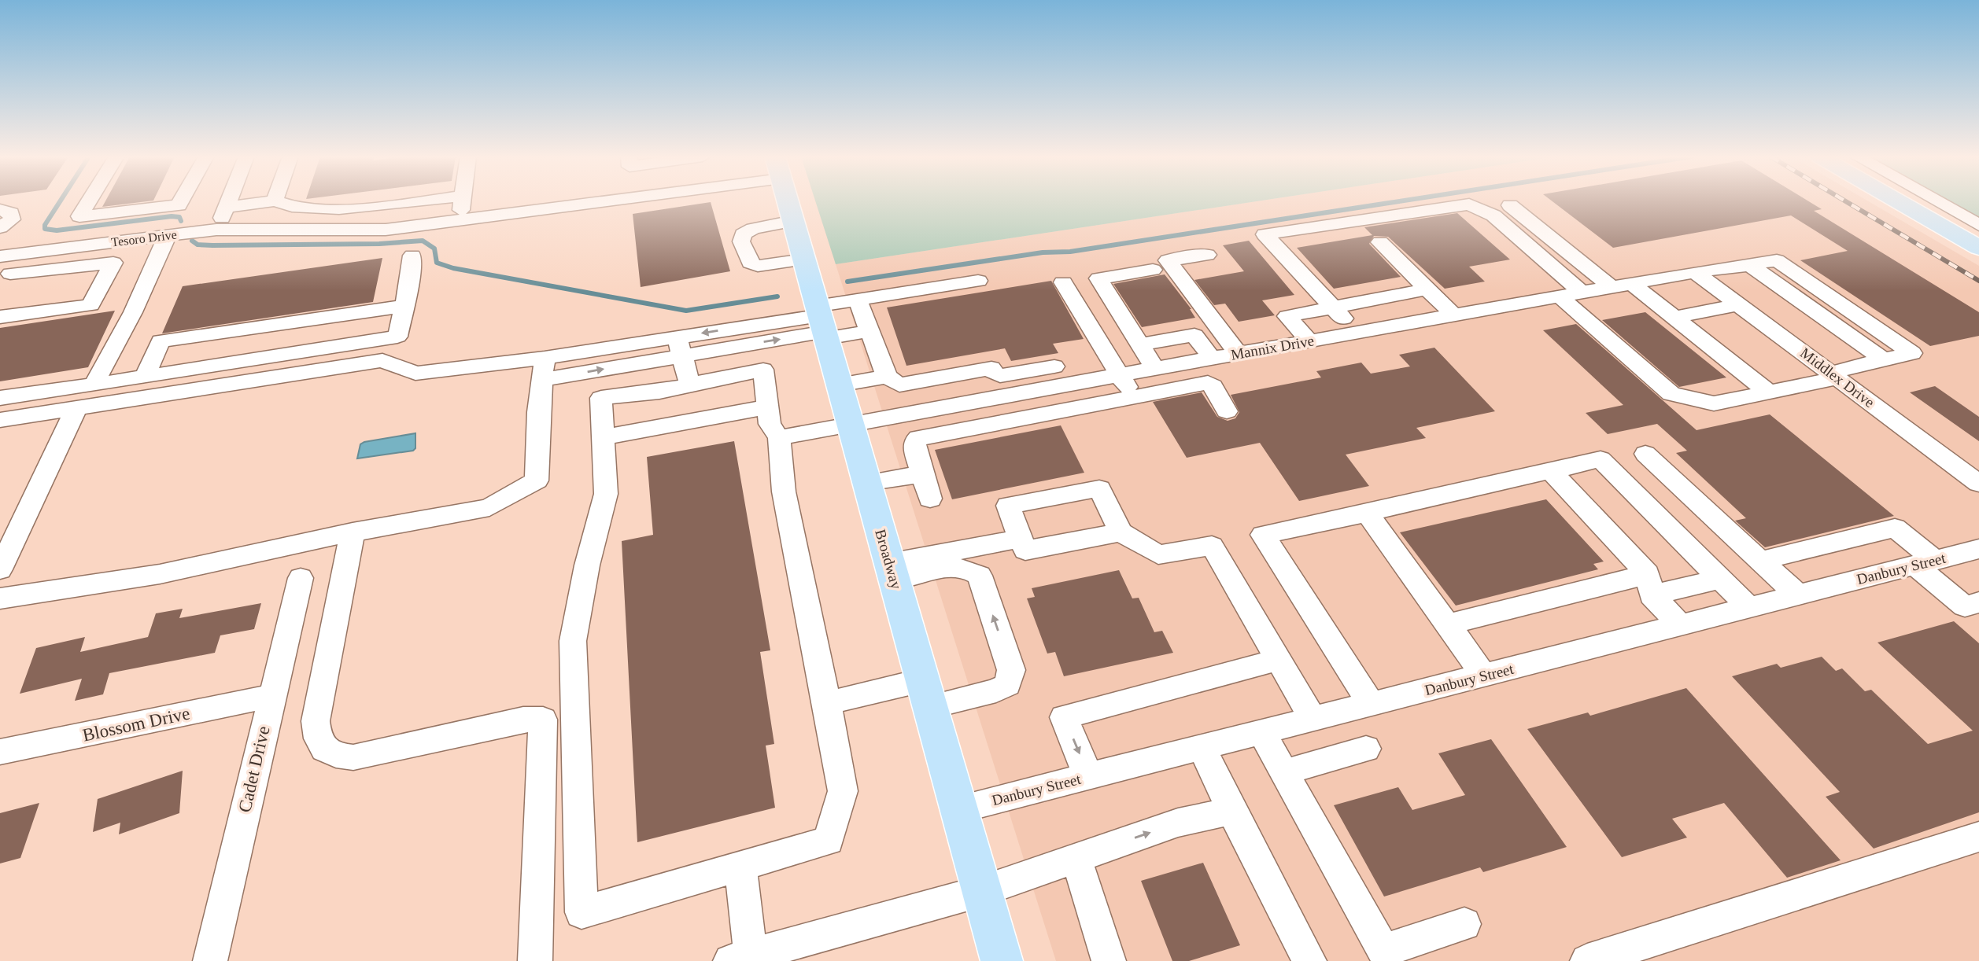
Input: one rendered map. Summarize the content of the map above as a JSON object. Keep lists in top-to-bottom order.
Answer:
{
  "streets": {
    "main road": ["Broadway"],
    "street": [
      "Tesoro Drive",
      "Mannix Drive",
      "Middlex Drive",
      "Danbury Street",
      "Blossom Drive",
      "Cadet Drive"
    ]
  },
  "crossings": [
    ["Mannix Drive", "Middlex Drive"],
    ["Mannix Drive", "Broadway"],
    ["Broadway", "Danbury Street"],
    ["Blossom Drive", "Cadet Drive"]
  ]
}
